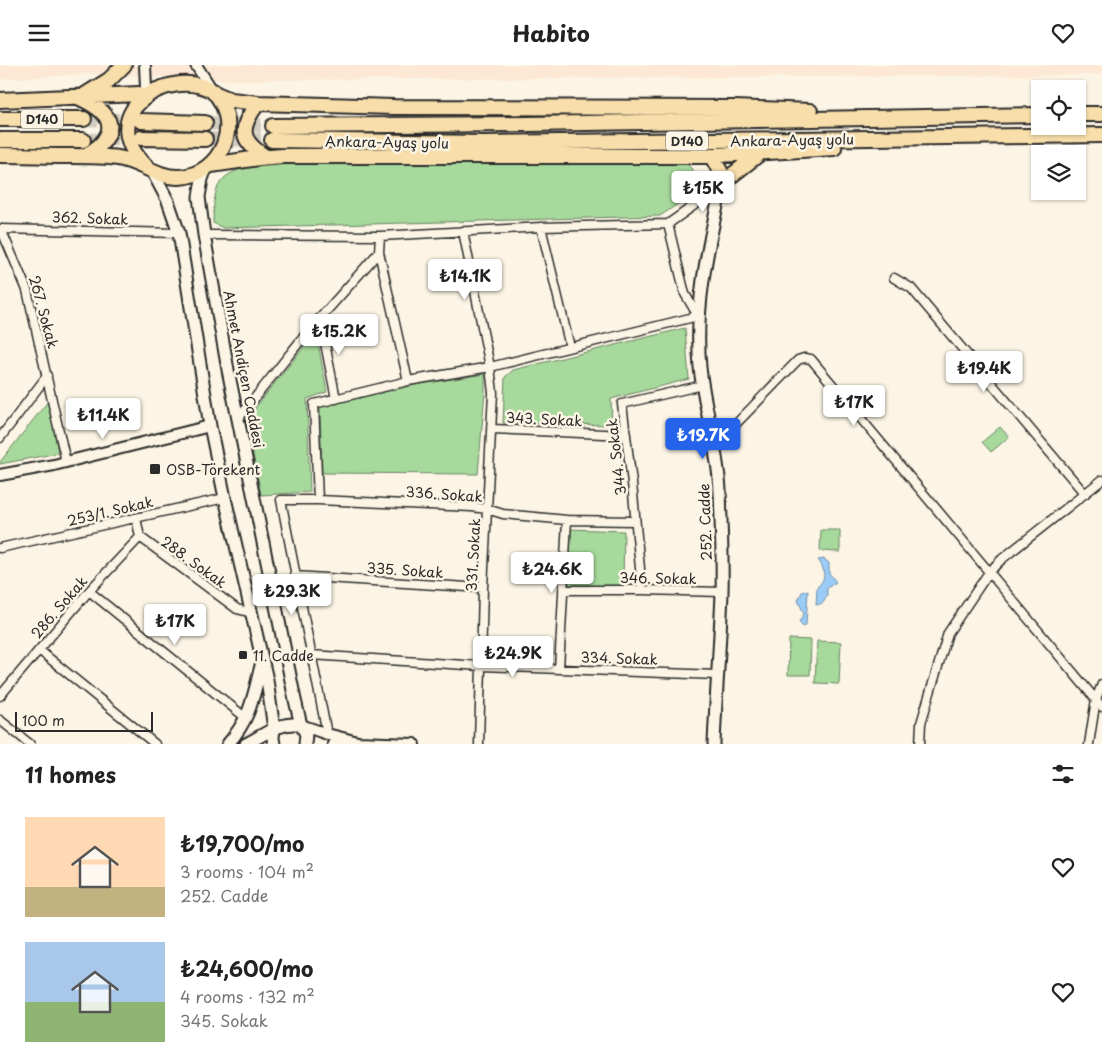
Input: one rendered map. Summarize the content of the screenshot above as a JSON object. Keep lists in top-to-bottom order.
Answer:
{
  "streets": {
    "highway": ["D140", "Ankara-Ayaş yolu"],
    "main road": ["Ahmet Andiçen Caddesi", "252. Cadde"],
    "street": [
      "362. Sokak",
      "267. Sokak",
      "343. Sokak",
      "344. Sokak",
      "336. Sokak",
      "253/1. Sokak",
      "331. Sokak",
      "288. Sokak",
      "335. Sokak",
      "346. Sokak",
      "286. Sokak",
      "334. Sokak"
    ]
  },
  "crossings": [
    ["362. Sokak", "267. Sokak"],
    ["343. Sokak", "344. Sokak"],
    ["343. Sokak", "331. Sokak"],
    ["344. Sokak", "336. Sokak"],
    ["344. Sokak", "252. Cadde"],
    ["344. Sokak", "346. Sokak"],
    ["336. Sokak", "331. Sokak"],
    ["336. Sokak", "335. Sokak"],
    ["253/1. Sokak", "288. Sokak"],
    ["252. Cadde", "346. Sokak"],
    ["252. Cadde", "334. Sokak"],
    ["331. Sokak", "335. Sokak"],
    ["331. Sokak", "334. Sokak"],
    ["288. Sokak", "286. Sokak"]
  ],
  "places": {
    "transit": ["OSB-Törekent", "11. Cadde"]
  },
  "scale_bar": "100 m",
  "page": {
    "header": "Habito",
    "price": [
      "₺15K",
      "₺14.1K",
      "₺15.2K",
      "₺19.4K",
      "₺17K",
      "₺11.4K",
      "₺19.7K",
      "₺24.6K",
      "₺29.3K",
      "₺17K",
      "₺24.9K"
    ],
    "scale": "100 m",
    "heading": "11 homes",
    "list": [
      {
        "name": "₺19,700/mo",
        "note": "3 rooms · 104 m² · 252. Cadde"
      },
      {
        "name": "₺24,600/mo",
        "note": "4 rooms · 132 m² · 345. Sokak"
      }
    ]
  }
}
